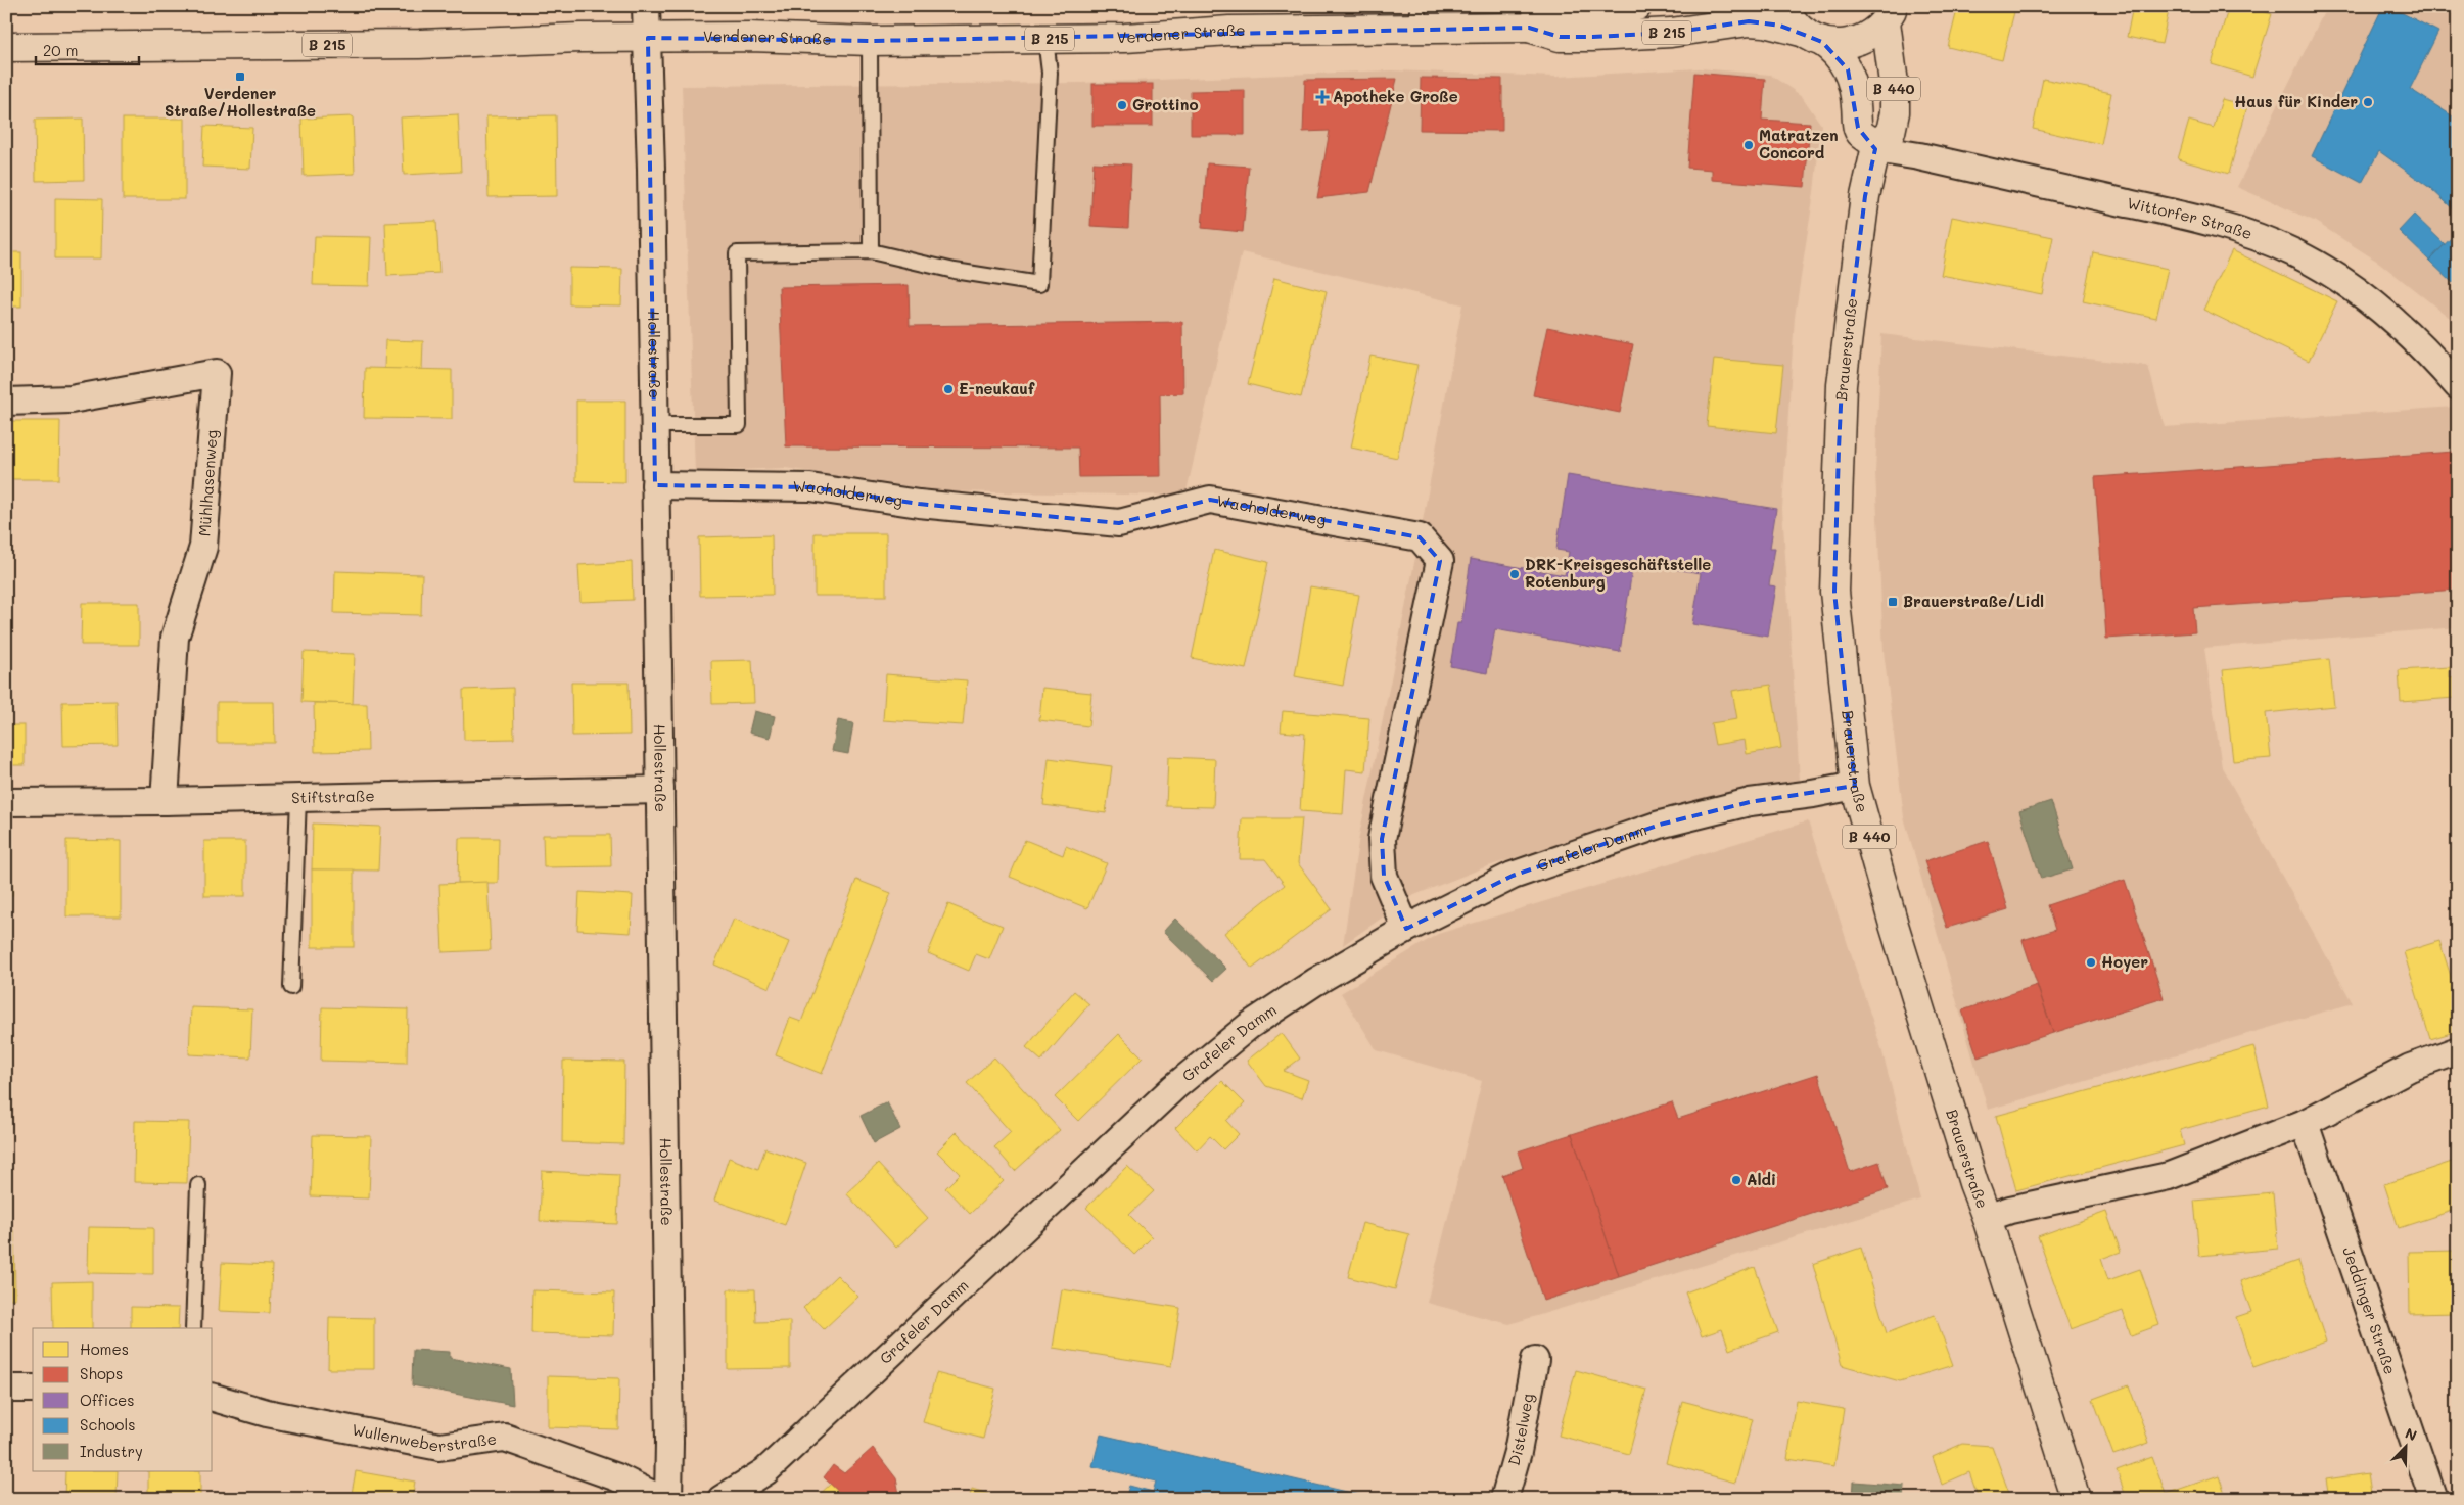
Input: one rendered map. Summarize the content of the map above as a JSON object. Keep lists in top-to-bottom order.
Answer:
{
  "streets": {
    "main road": [
      "B 215",
      "Verdener Straße",
      "B 440",
      "Brauerstraße"
    ],
    "street": [
      "Wittorfer Straße",
      "Hollestraße",
      "Mühlhasenweg",
      "Wacholderweg",
      "Stiftstraße",
      "Grafeler Damm",
      "Jeddinger Straße",
      "Distelweg",
      "Wullenweberstraße"
    ]
  },
  "crossings": [
    ["Verdener Straße", "B 440"],
    ["Verdener Straße", "Brauerstraße"],
    ["Verdener Straße", "Hollestraße"],
    ["B 440", "Wittorfer Straße"],
    ["B 440", "Brauerstraße"],
    ["Wittorfer Straße", "Brauerstraße"],
    ["Brauerstraße", "Grafeler Damm"],
    ["Hollestraße", "Wacholderweg"],
    ["Hollestraße", "Stiftstraße"],
    ["Mühlhasenweg", "Stiftstraße"],
    ["Wacholderweg", "Grafeler Damm"]
  ],
  "places": {
    "transit": ["Verdener Straße/Hollestraße", "Brauerstraße/Lidl"],
    "health": ["Apotheke Große"],
    "other": [
      "Haus für Kinder",
      "Grottino",
      "Matratzen Concord",
      "E-neukauf",
      "DRK-Kreisgeschäftstelle Rotenburg",
      "Hoyer",
      "Aldi"
    ]
  },
  "legend": [
    "Homes",
    "Shops",
    "Offices",
    "Schools",
    "Industry"
  ],
  "scale_bar": "20 m",
  "north": "top right"
}
